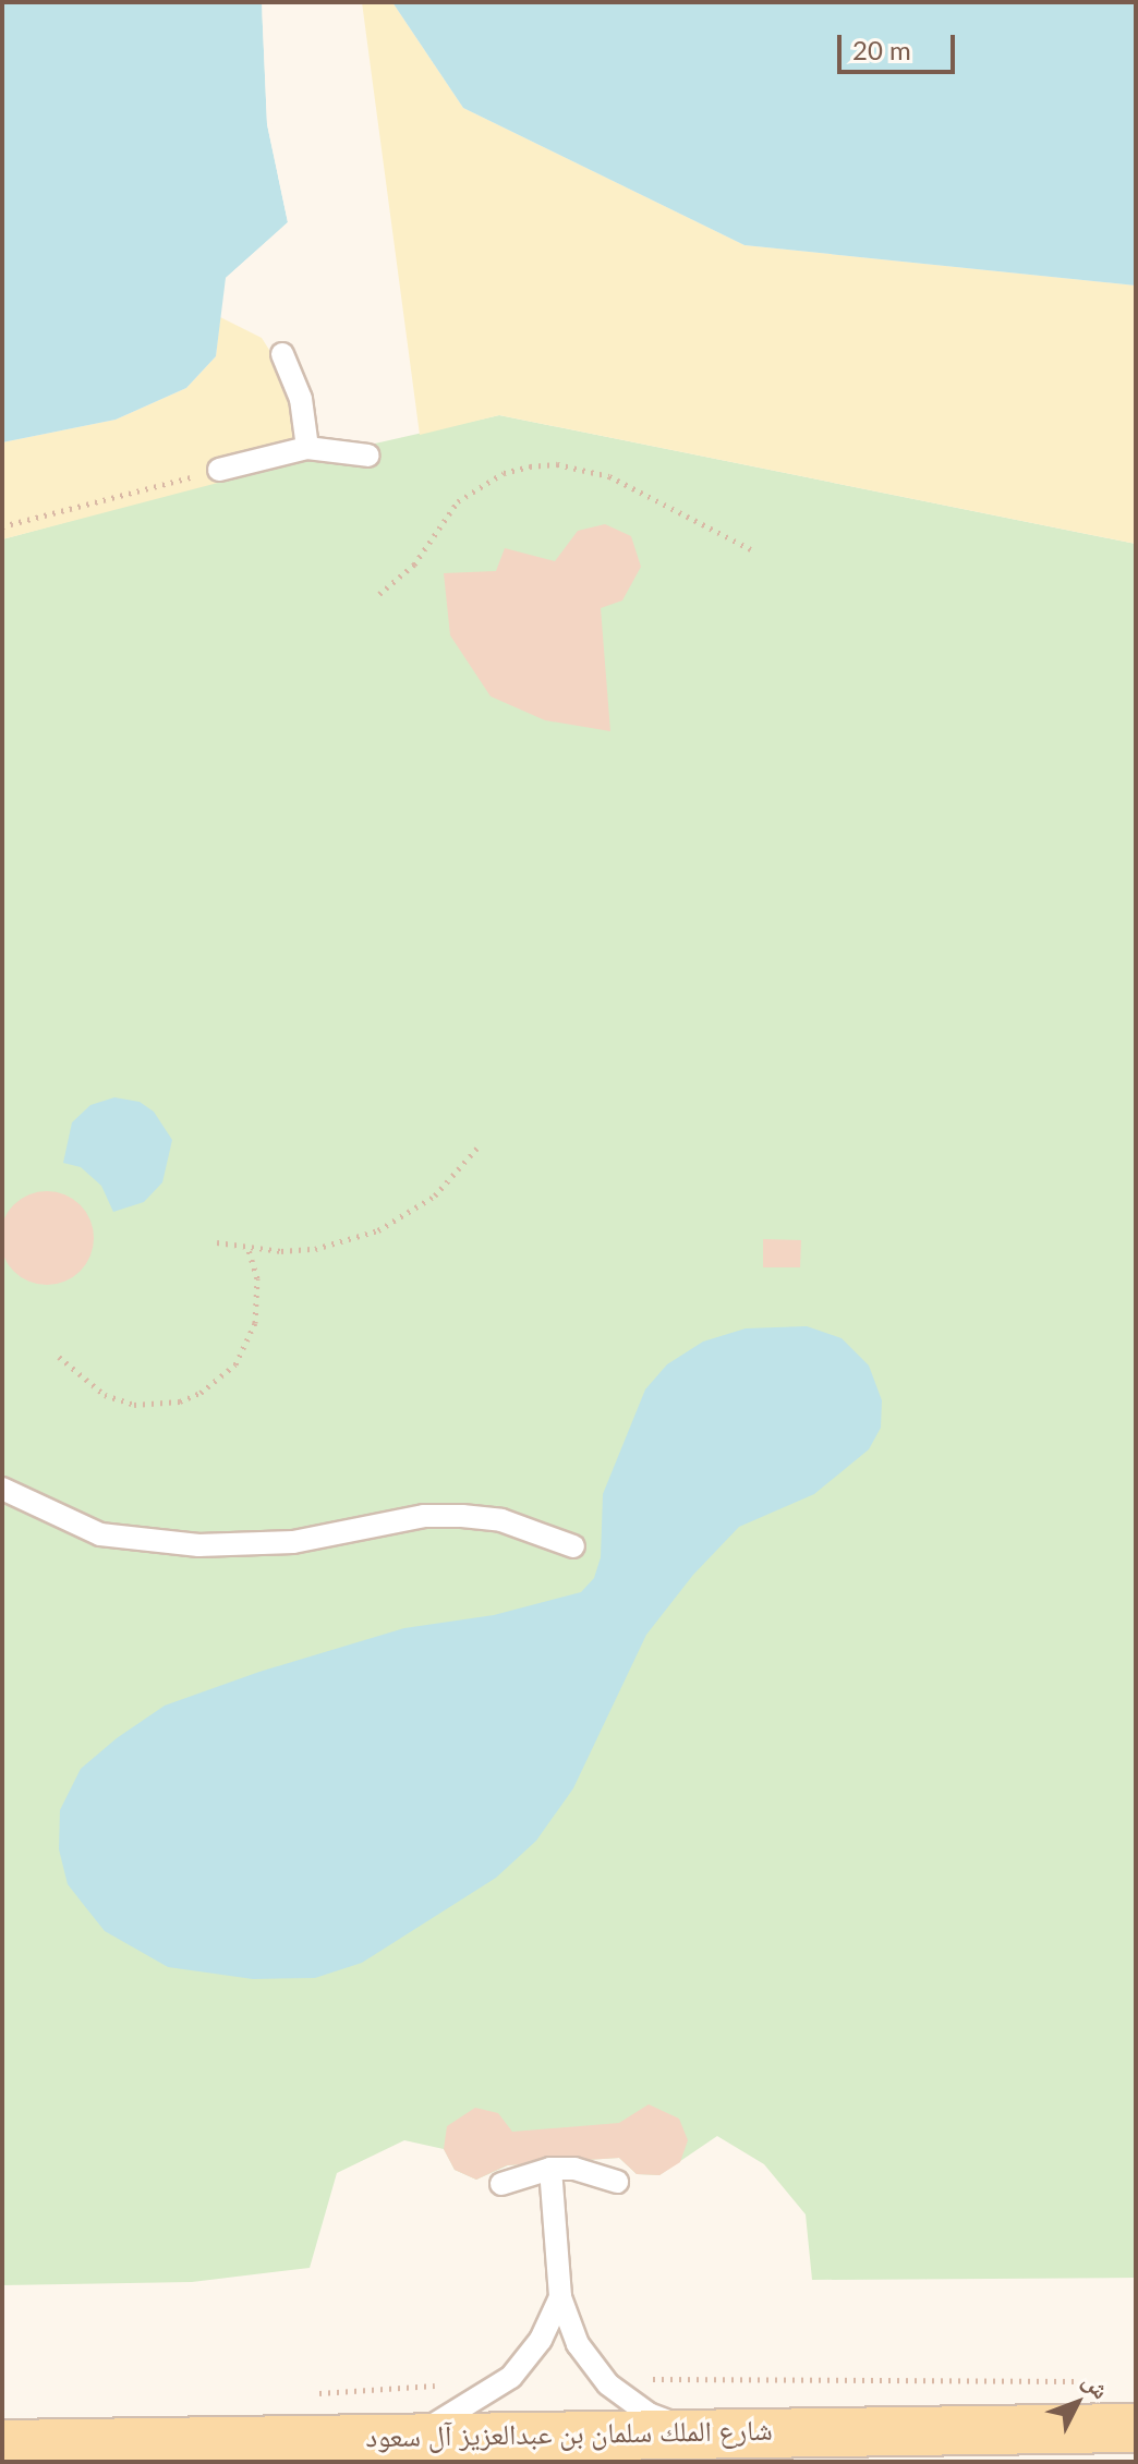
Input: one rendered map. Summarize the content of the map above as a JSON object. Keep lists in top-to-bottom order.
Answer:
{
  "streets": {
    "main road": ["شارع الملك سلمان بن عبدالعزيز آل سعود"]
  },
  "scale_bar": "20 m",
  "north": "top right"
}
